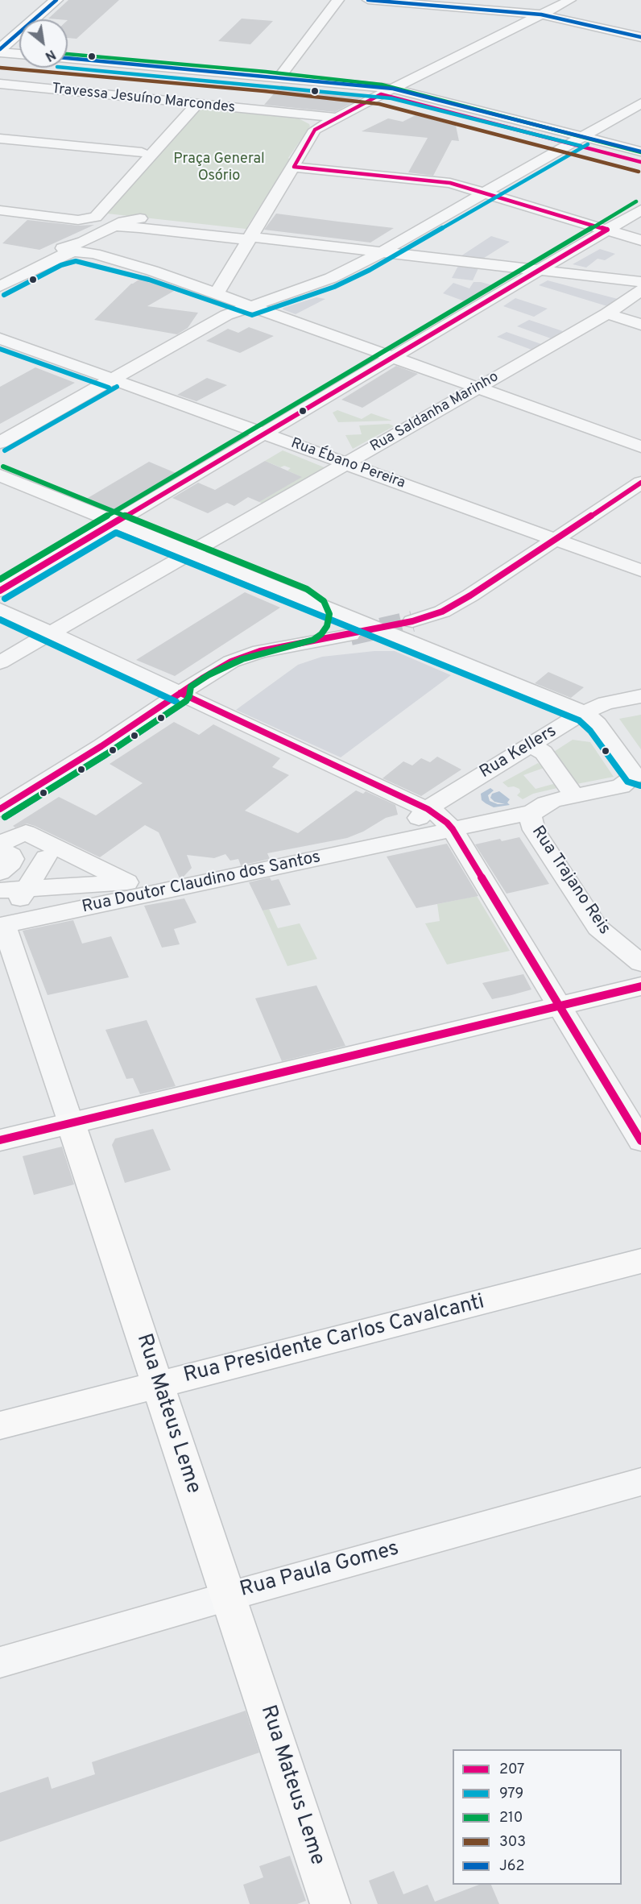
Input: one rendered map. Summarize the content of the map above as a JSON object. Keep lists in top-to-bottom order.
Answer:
{
  "streets": {
    "main road": ["Rua Presidente Carlos Cavalcanti", "Rua Mateus Leme"],
    "street": [
      "Travessa Jesuíno Marcondes",
      "Rua Saldanha Marinho",
      "Rua Ébano Pereira",
      "Rua Kellers",
      "Rua Trajano Reis",
      "Rua Doutor Claudino dos Santos",
      "Rua Paula Gomes"
    ]
  },
  "crossings": [
    ["Rua Saldanha Marinho", "Rua Ébano Pereira"],
    ["Rua Trajano Reis", "Rua Doutor Claudino dos Santos"],
    ["Rua Doutor Claudino dos Santos", "Rua Mateus Leme"],
    ["Rua Presidente Carlos Cavalcanti", "Rua Mateus Leme"],
    ["Rua Mateus Leme", "Rua Paula Gomes"]
  ],
  "parks": ["Praça General Osório"],
  "lines": [
    "transit line J62",
    "transit line 210",
    "transit line 979",
    "transit line 303",
    "transit line 207"
  ],
  "legend": [
    "207",
    "979",
    "210",
    "303",
    "J62"
  ],
  "north": "bottom right"
}
